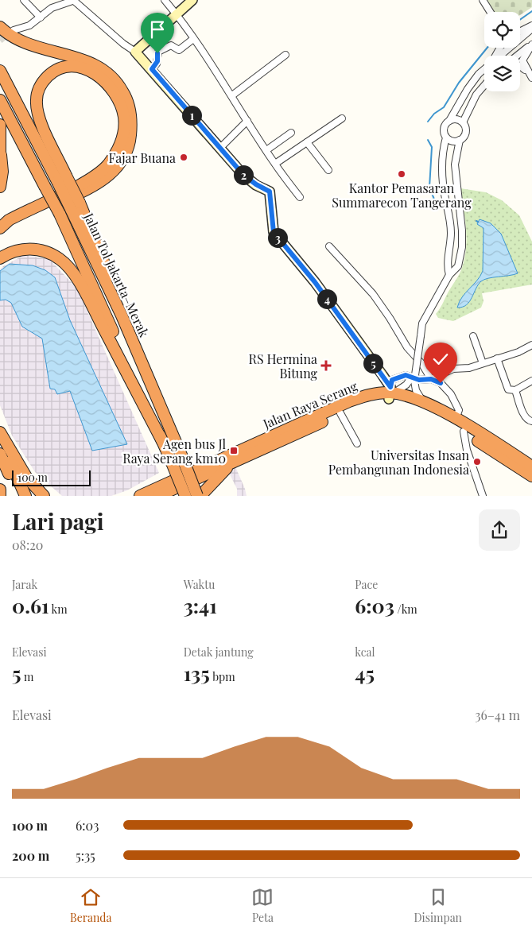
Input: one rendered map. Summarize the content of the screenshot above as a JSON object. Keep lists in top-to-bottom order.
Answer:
{
  "streets": {
    "highway": ["Jalan Tol Jakarta–Merak", "Jalan Raya Serang"]
  },
  "places": {
    "other": ["Fajar Buana", "Kantor Pemasaran Summarecon Tangerang", "Universitas Insan Pembangunan Indonesia"],
    "health": ["RS Hermina Bitung"],
    "transit": ["Agen bus Jl Raya Serang km10"]
  },
  "scale_bar": "100 m",
  "page": {
    "pins": [
      "1",
      "2",
      "3",
      "4",
      "5"
    ],
    "scale": "100 m",
    "heading": ["Lari pagi", "08:20"],
    "stats": [
      ["Jarak", "0.61 km"],
      ["Waktu", "3:41"],
      ["Pace", "6:03 /km"],
      ["Elevasi", "5 m"],
      ["Detak jantung", "135 bpm"],
      ["kcal", "45"]
    ],
    "chart": ["Elevasi", "36–41 m"],
    "list": [
      {
        "name": "100 m",
        "note": "6:03"
      },
      {
        "name": "200 m",
        "note": "5:35"
      }
    ],
    "tabs": ["Beranda", "Peta", "Disimpan"]
  }
}
